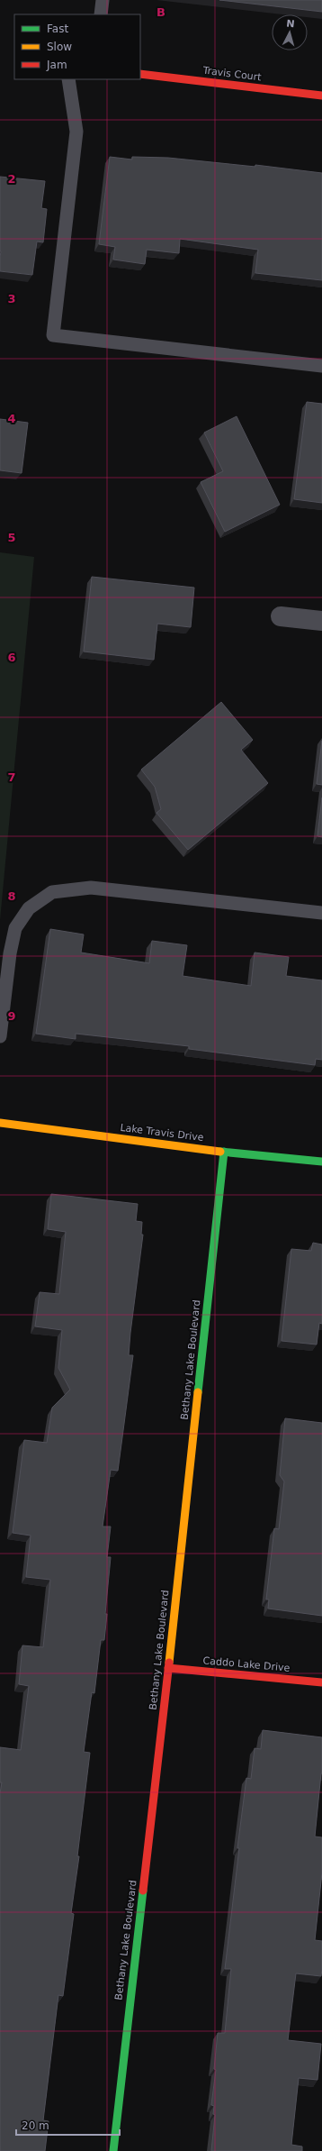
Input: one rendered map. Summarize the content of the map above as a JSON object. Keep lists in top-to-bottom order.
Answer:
{
  "streets": {
    "street": [
      "Travis Court",
      "Lake Travis Drive",
      "Bethany Lake Boulevard",
      "Caddo Lake Drive"
    ]
  },
  "crossings": [
    ["Lake Travis Drive", "Bethany Lake Boulevard"],
    ["Bethany Lake Boulevard", "Caddo Lake Drive"]
  ],
  "legend": ["Fast", "Slow", "Jam"],
  "scale_bar": "20 m",
  "north": "top",
  "grid": {
    "columns": ["B"],
    "rows": [
      "2",
      "3",
      "4",
      "5",
      "6",
      "7",
      "8",
      "9"
    ]
  }
}
